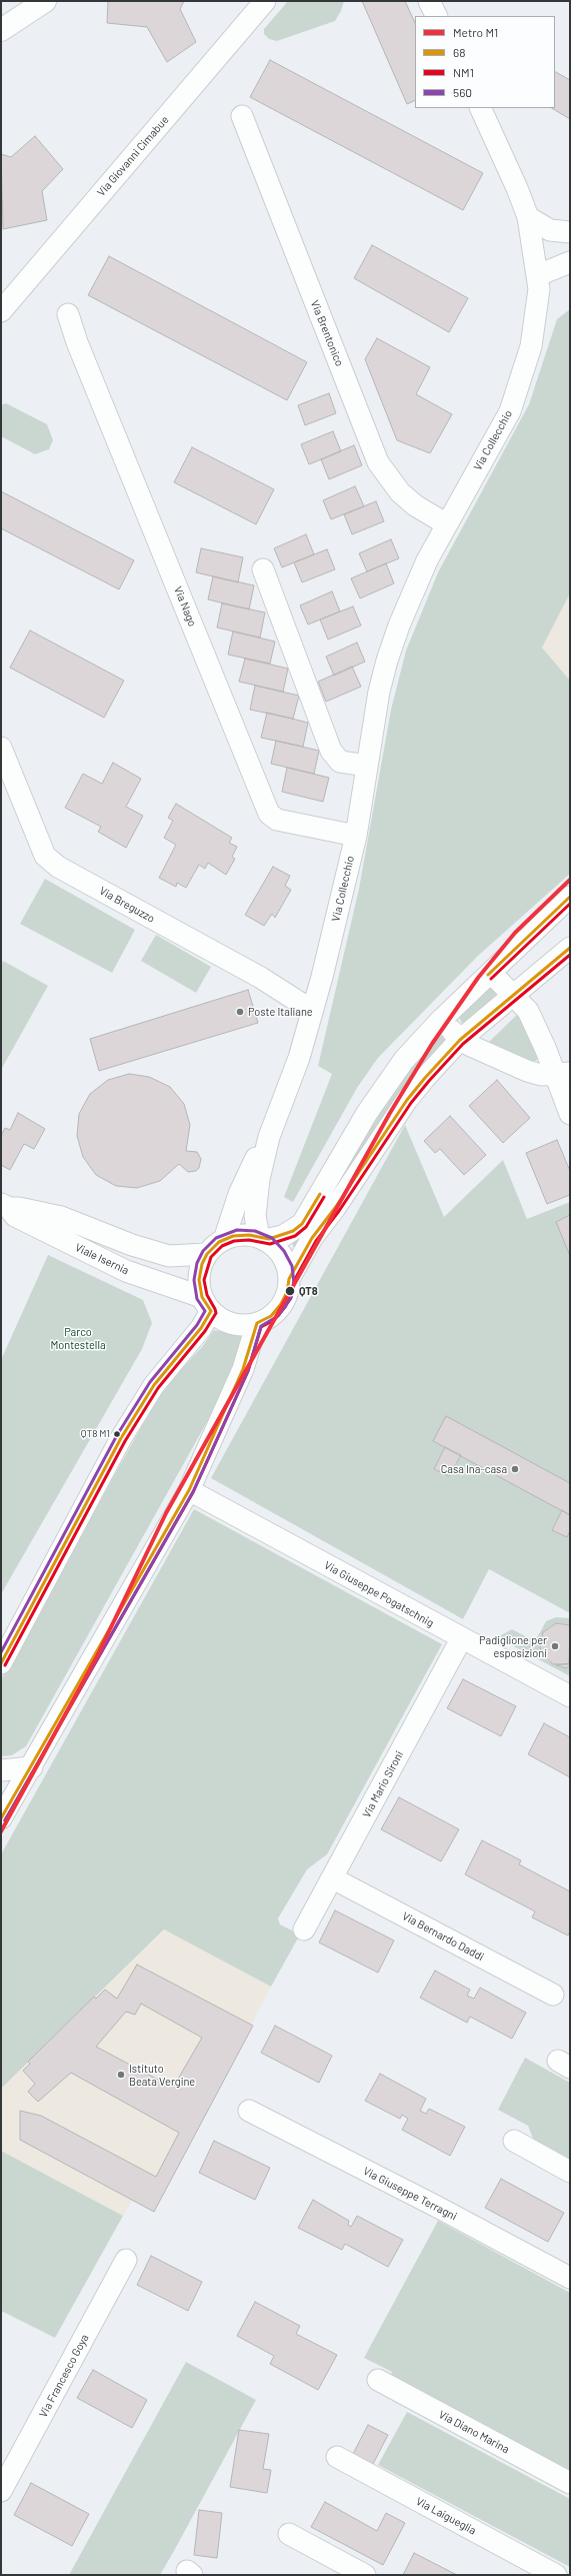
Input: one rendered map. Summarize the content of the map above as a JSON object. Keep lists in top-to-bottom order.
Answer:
{
  "streets": {
    "street": [
      "Via Giovanni Cimabue",
      "Via Brentonico",
      "Via Collecchio",
      "Via Nago",
      "Via Breguzzo",
      "Viale Isernia",
      "Via Giuseppe Pogatschnig",
      "Via Mario Sironi",
      "Via Bernardo Daddi",
      "Via Giuseppe Terragni",
      "Via Francesco Goya",
      "Via Diano Marina",
      "Via Laigueglia"
    ]
  },
  "crossings": [
    ["Via Brentonico", "Via Collecchio"],
    ["Via Collecchio", "Via Nago"],
    ["Via Collecchio", "Via Breguzzo"],
    ["Via Giuseppe Pogatschnig", "Via Mario Sironi"],
    ["Via Mario Sironi", "Via Bernardo Daddi"]
  ],
  "parks": ["Parco Montestella"],
  "places": [
    "Poste Italiane",
    "QT8",
    "QT8 M1",
    "Casa Ina-casa",
    "Padiglione per esposizioni",
    "Istituto Beata Vergine"
  ],
  "lines": [
    "metro line M1",
    "transit line 68",
    "transit line NM1",
    "transit line 560"
  ],
  "legend": [
    "Metro M1",
    "68",
    "NM1",
    "560"
  ]
}
